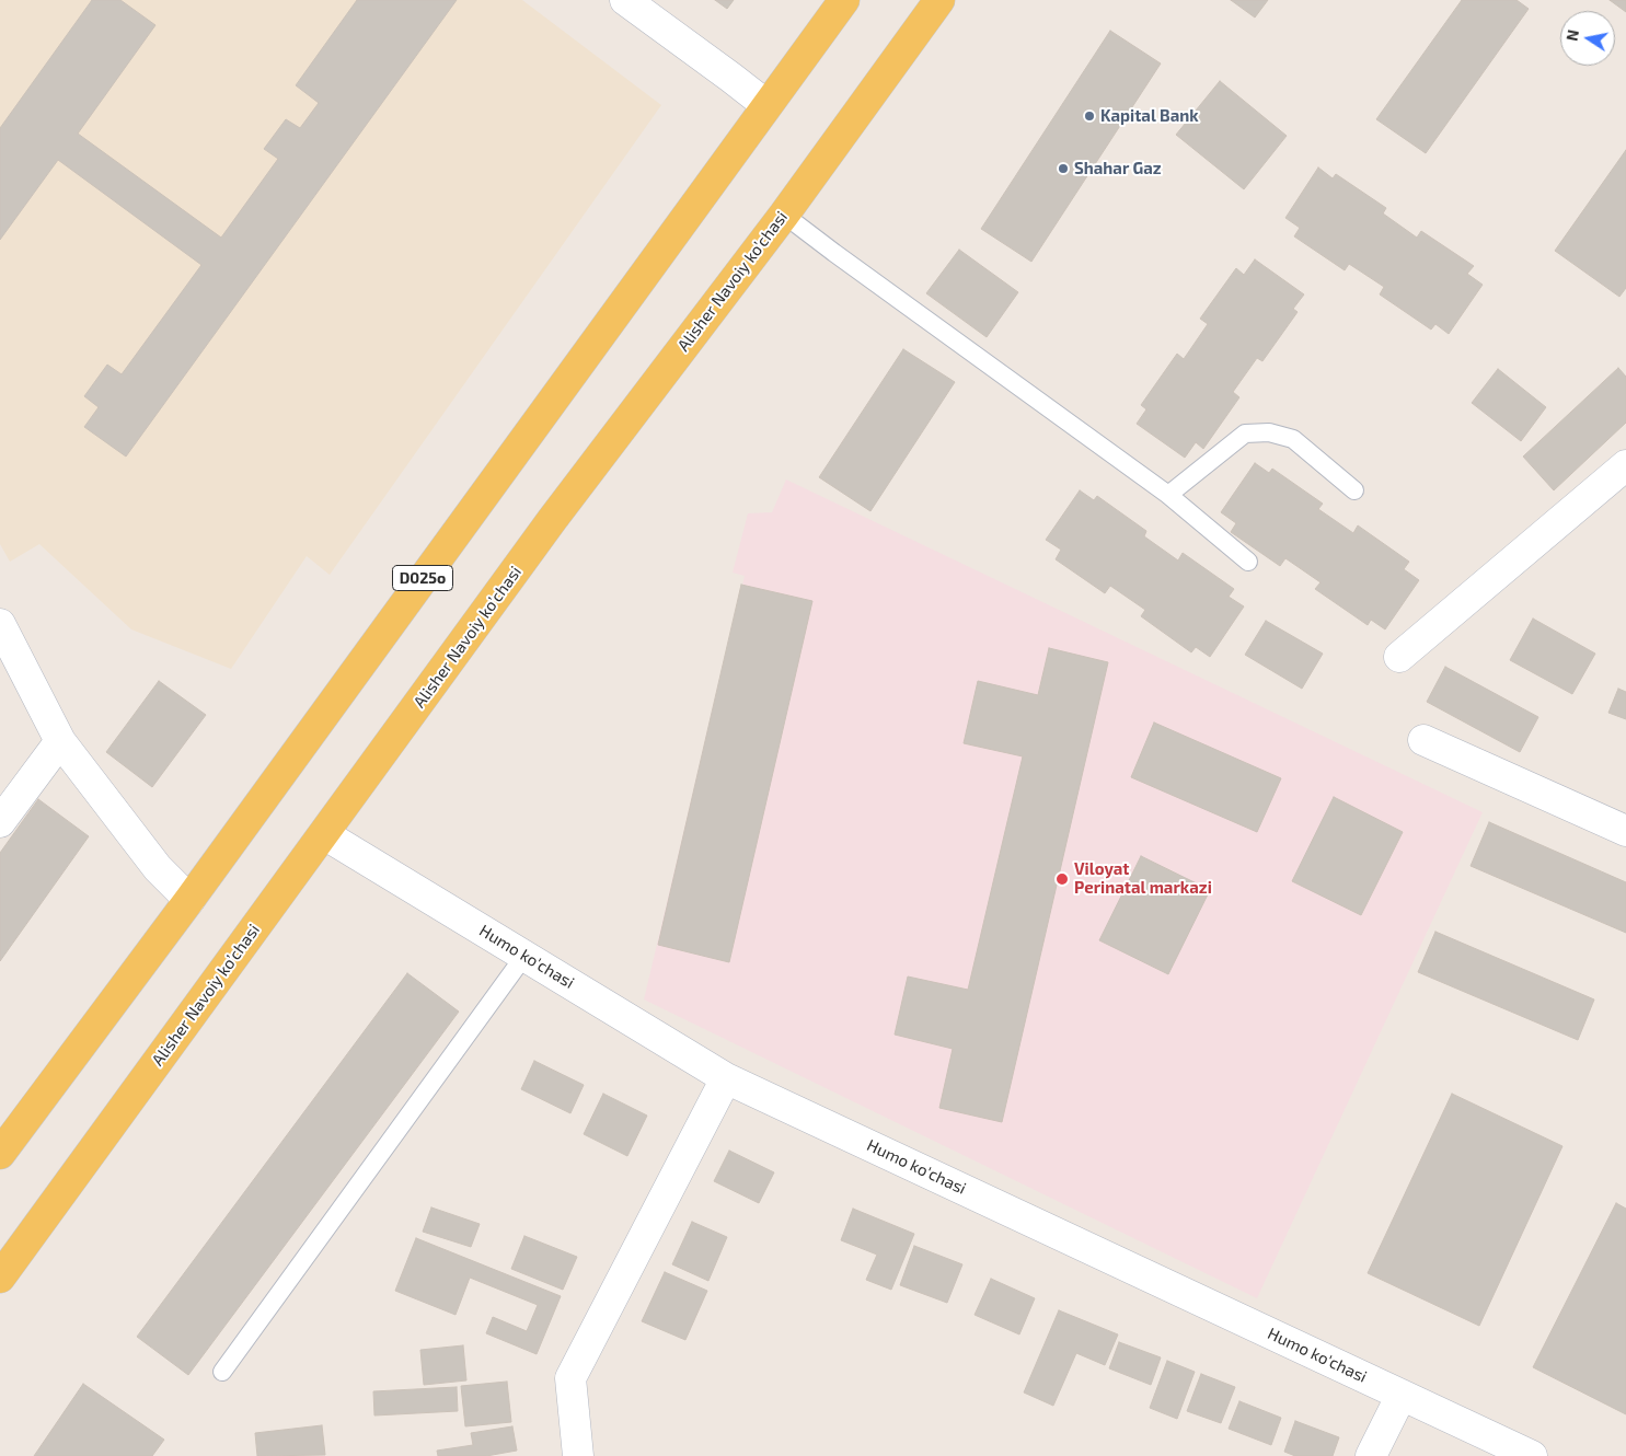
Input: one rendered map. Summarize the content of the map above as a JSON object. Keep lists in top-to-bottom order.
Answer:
{
  "streets": {
    "main road": ["Alisher Navoiy ko’chasi", "D025o"],
    "street": ["Humo ko'chasi"]
  },
  "crossings": [
    ["Alisher Navoiy ko’chasi", "Humo ko'chasi"]
  ],
  "places": ["Kapital Bank", "Shahar Gaz", "Viloyat Perinatal markazi"],
  "north": "left"
}
